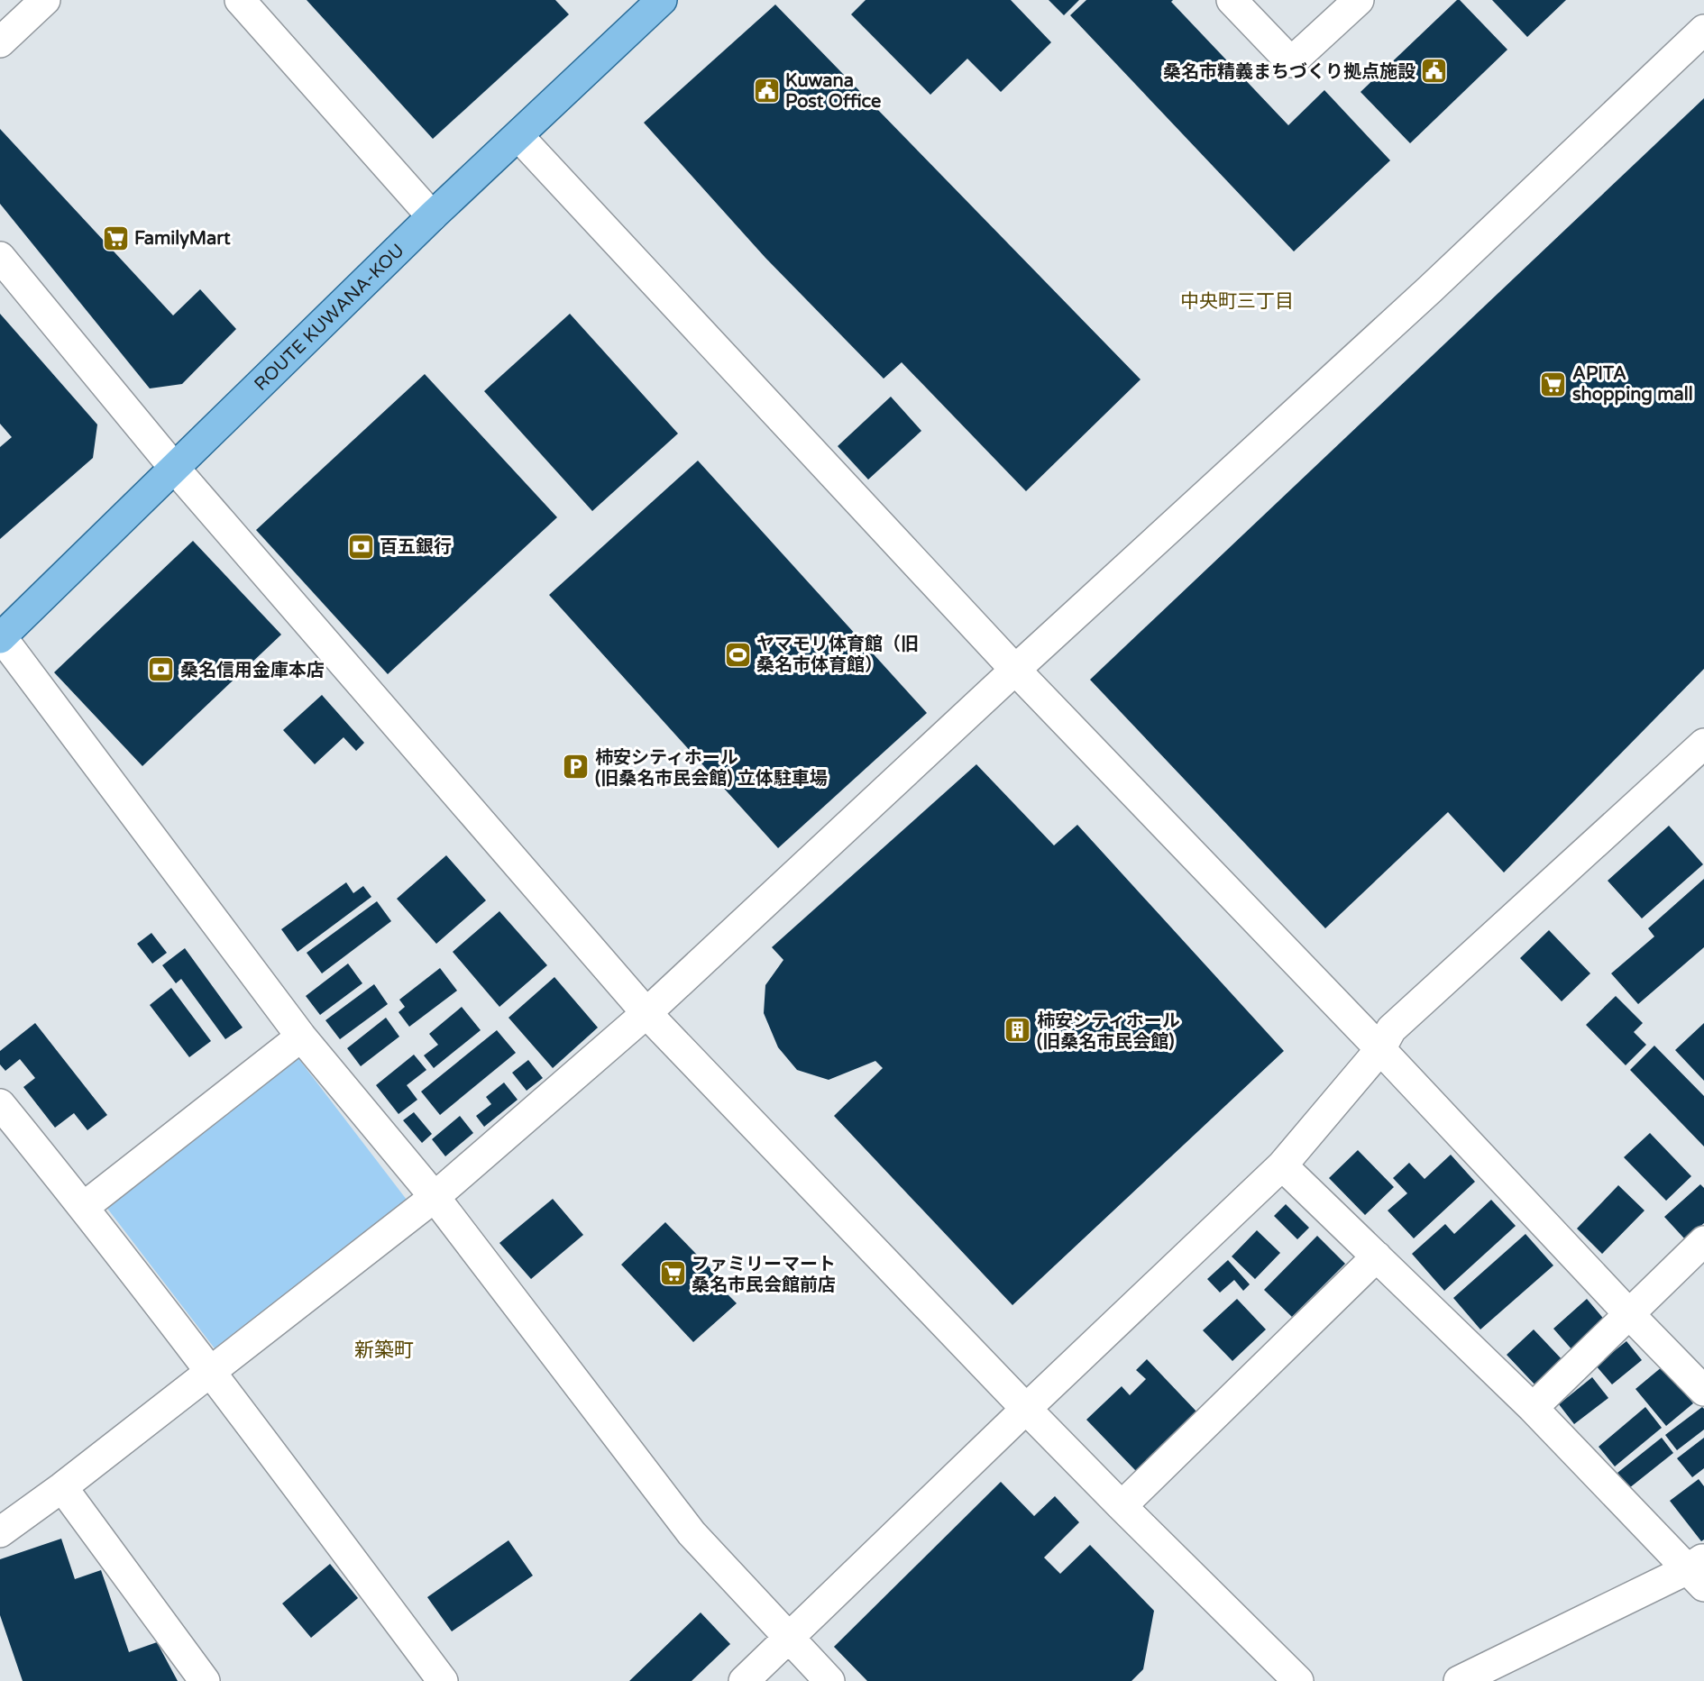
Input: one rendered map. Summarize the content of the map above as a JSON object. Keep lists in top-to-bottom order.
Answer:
{
  "streets": {
    "main road": ["ROUTE KUWANA-KOU"]
  },
  "districts": ["中央町三丁目", "新築町"],
  "places": {
    "public building": ["桑名市精義まちづくり拠点施設", "Kuwana Post Office"],
    "supermarket": ["FamilyMart", "APITA shopping mall", "ファミリーマート 桑名市民会館前店"],
    "bank": ["百五銀行", "桑名信用金庫本店"],
    "sports": ["ヤマモリ体育館（旧 桑名市体育館）"],
    "parking": ["柿安シティホール (旧桑名市民会館) 立体駐車場"],
    "building": ["柿安シティホール (旧桑名市民会館)"]
  }
}
